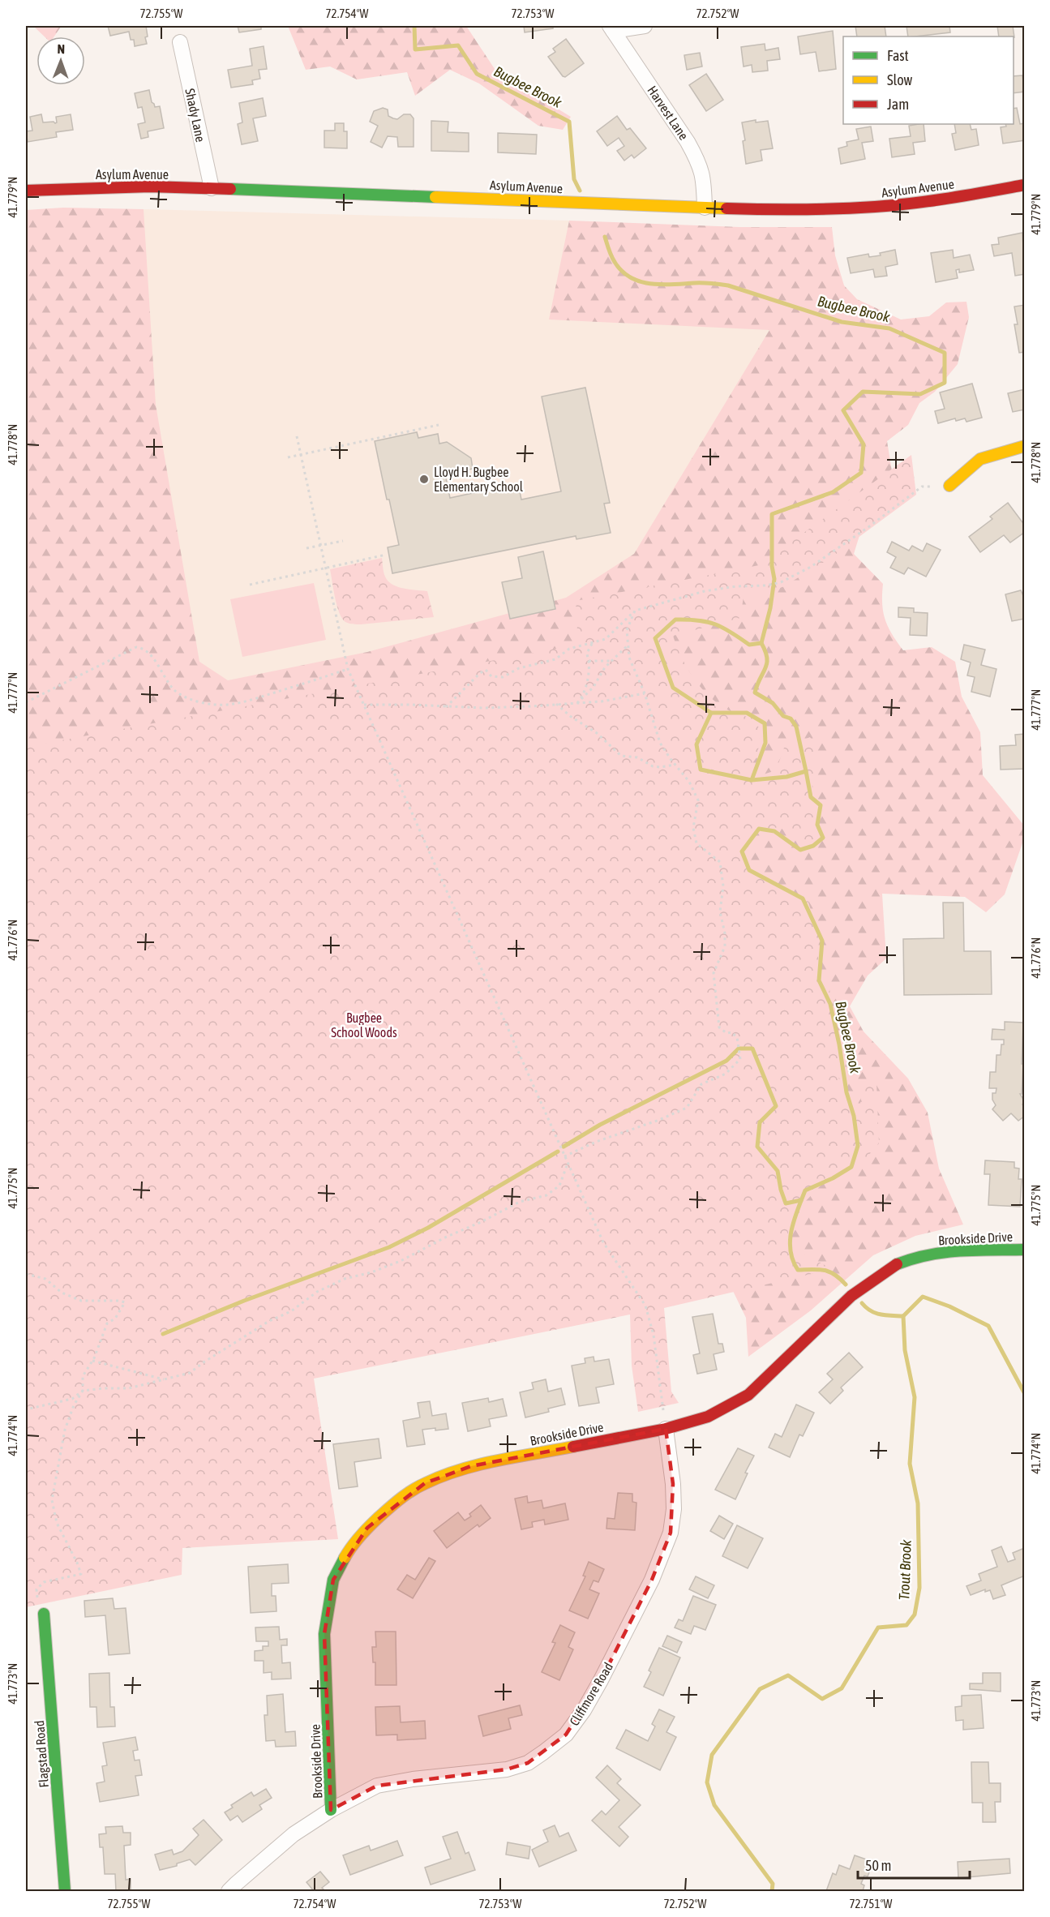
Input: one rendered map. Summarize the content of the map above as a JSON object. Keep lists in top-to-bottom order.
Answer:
{
  "streets": {
    "street": [
      "Harvest Lane",
      "Shady Lane",
      "Asylum Avenue",
      "Brookside Drive",
      "Cliffmore Road",
      "Flagstad Road"
    ]
  },
  "crossings": [
    ["Harvest Lane", "Asylum Avenue"],
    ["Shady Lane", "Asylum Avenue"],
    ["Brookside Drive", "Cliffmore Road"]
  ],
  "water": ["Bugbee Brook", "Trout Brook"],
  "parks": ["Bugbee School Woods"],
  "places": ["Lloyd H. Bugbee Elementary School"],
  "legend": ["Fast", "Slow", "Jam"],
  "scale_bar": "50 m",
  "north": "top",
  "coordinates": [
    "72.755°W",
    "72.754°W",
    "72.753°W",
    "72.752°W",
    "41.779°N",
    "41.778°N",
    "41.777°N",
    "41.776°N",
    "41.775°N",
    "41.774°N",
    "41.773°N",
    "72.751°W"
  ]
}
